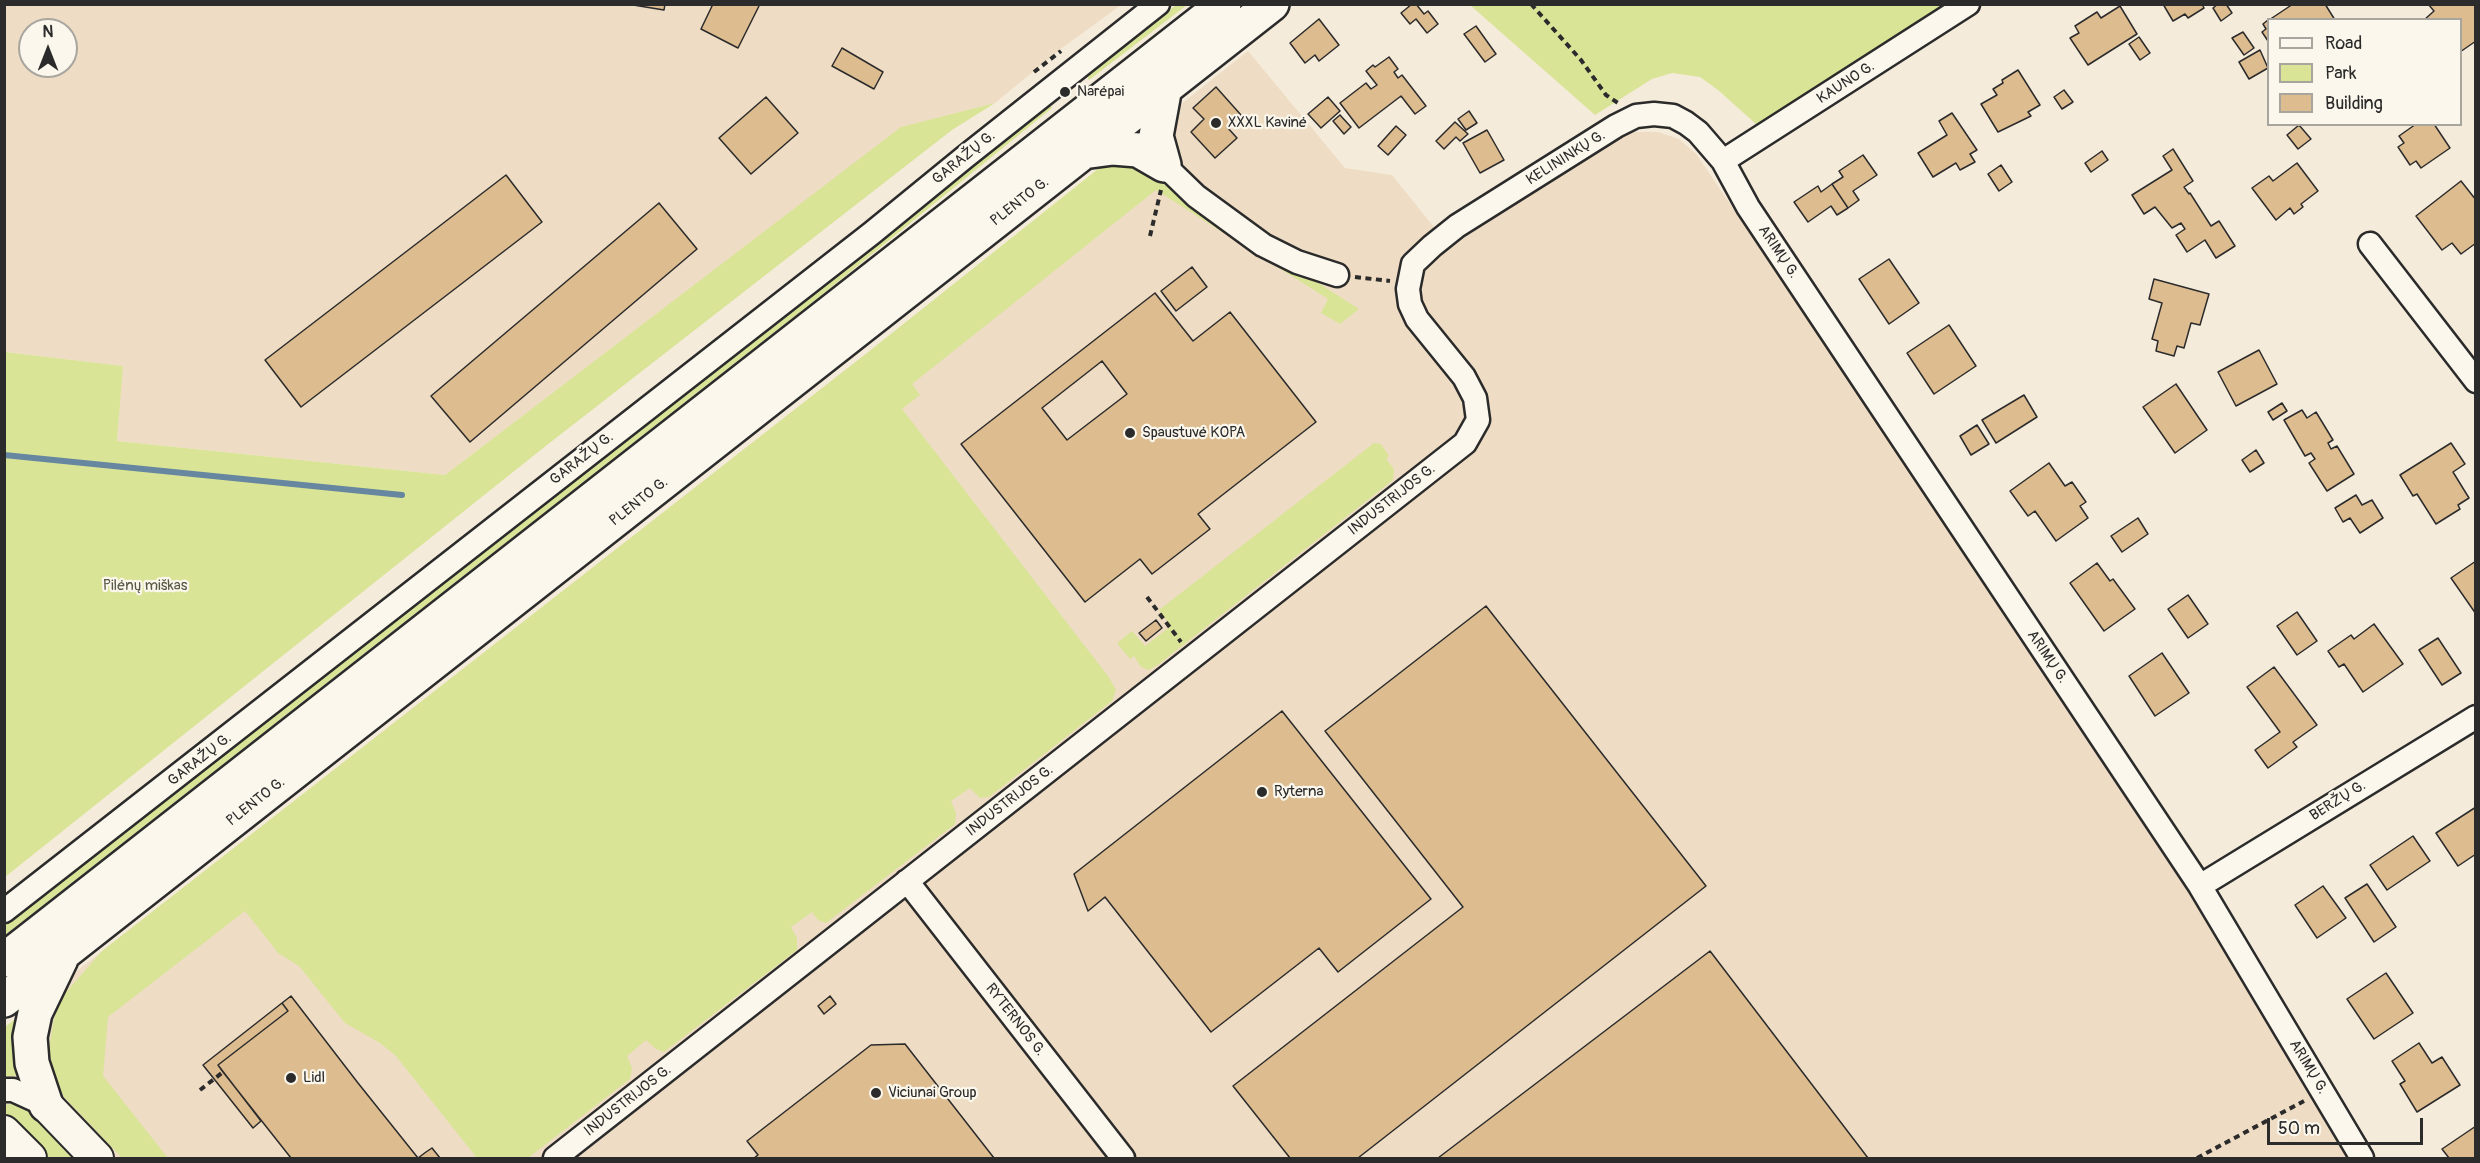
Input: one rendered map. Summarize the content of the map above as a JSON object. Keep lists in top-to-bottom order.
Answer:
{
  "streets": {
    "highway": ["PLENTO G."],
    "street": [
      "KAUNO G.",
      "GARAŽŲ G.",
      "KELININKŲ G.",
      "ARIMŲ G.",
      "INDUSTRIJOS G.",
      "BERŽŲ G.",
      "RYTERNOS G."
    ]
  },
  "crossings": [
    ["KAUNO G.", "ARIMŲ G."],
    ["KELININKŲ G.", "INDUSTRIJOS G."],
    ["ARIMŲ G.", "BERŽŲ G."],
    ["INDUSTRIJOS G.", "RYTERNOS G."]
  ],
  "parks": ["Pilėnų miškas"],
  "places": [
    "Narėpai",
    "XXXL Kavinė",
    "Spaustuvė KOPA",
    "Ryterna",
    "Lidl",
    "Viciunai Group"
  ],
  "legend": ["Road", "Park", "Building"],
  "scale_bar": "50 m",
  "north": "top"
}
